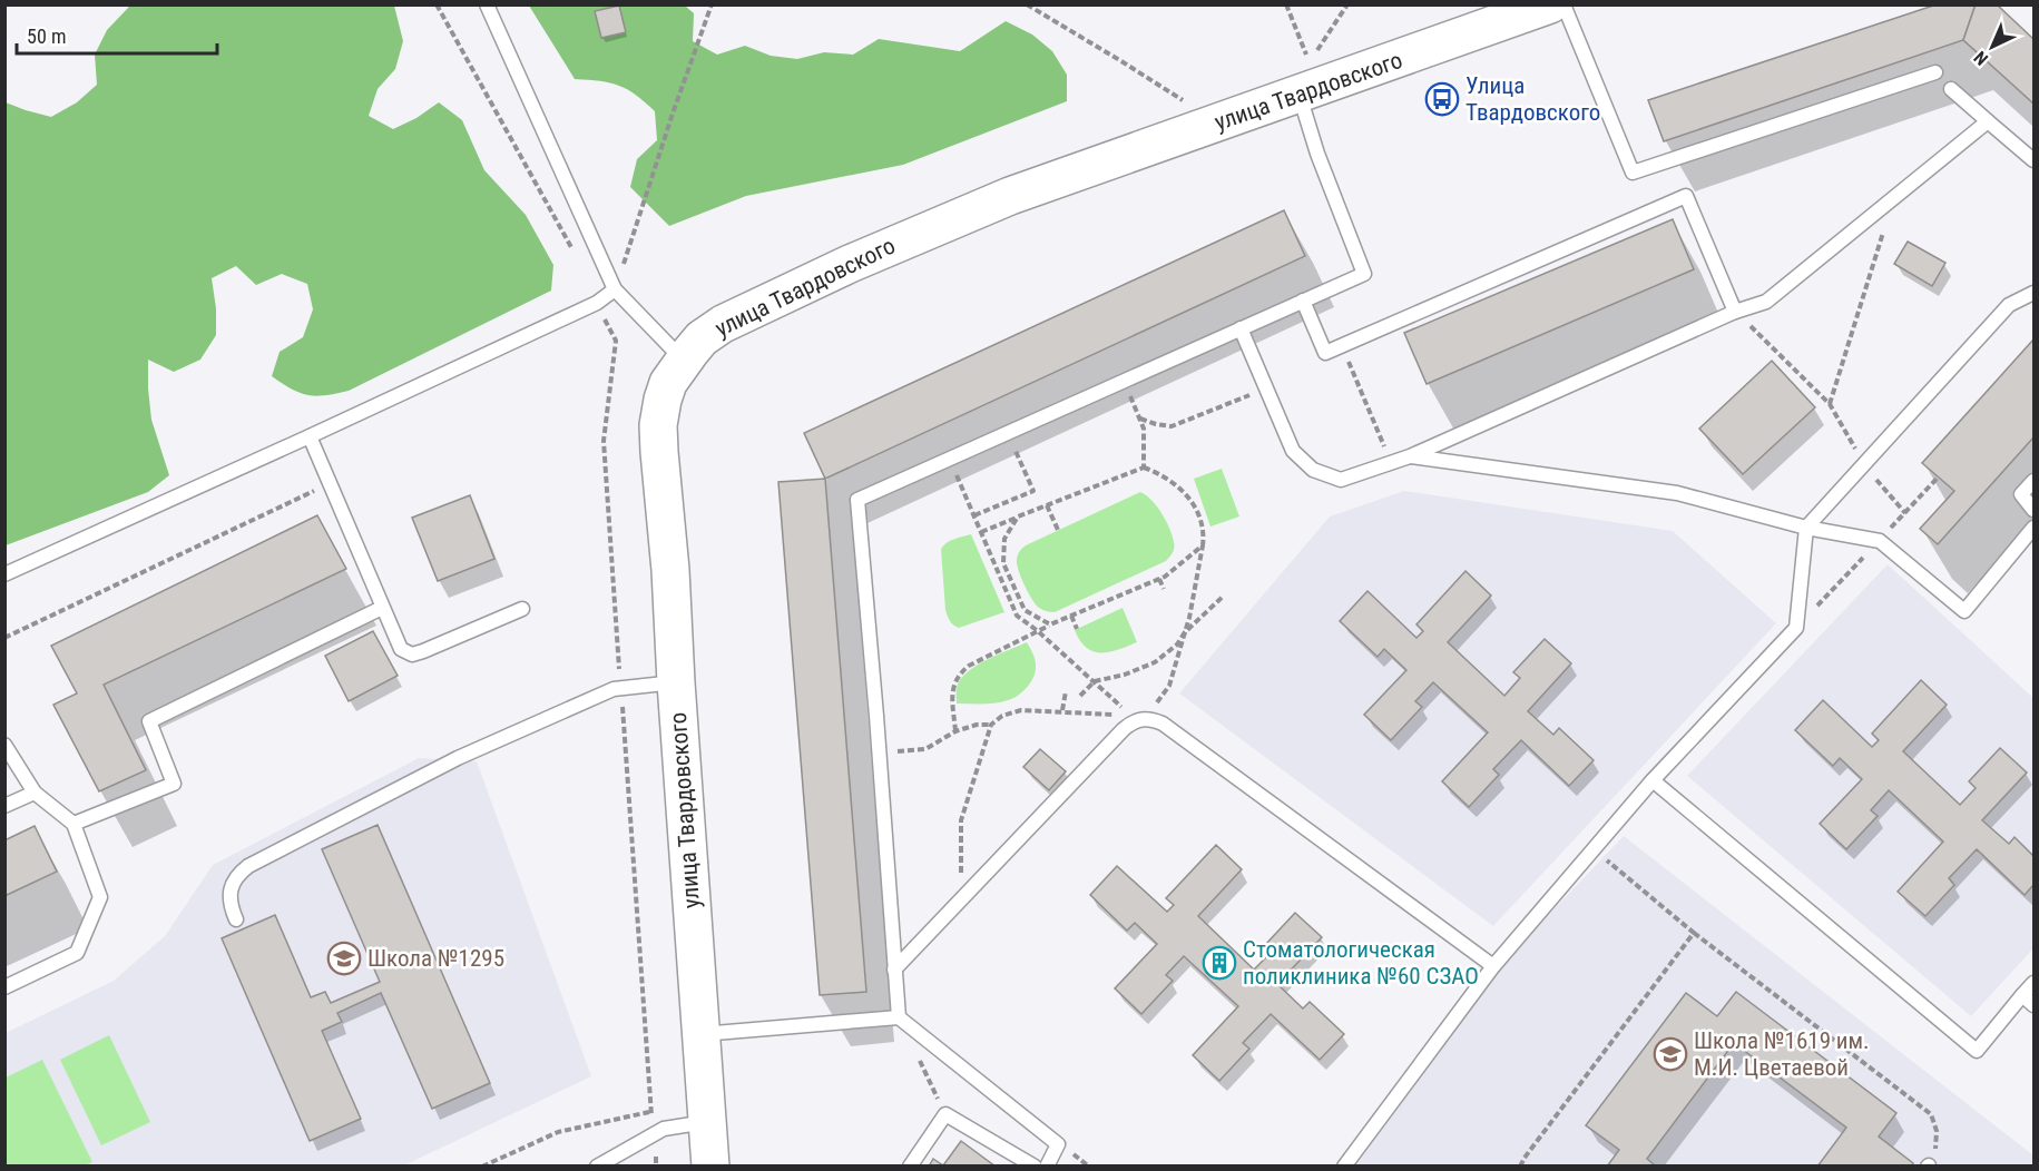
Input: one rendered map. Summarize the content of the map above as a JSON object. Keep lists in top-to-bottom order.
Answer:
{
  "streets": {
    "main road": ["улица Твардовского"]
  },
  "places": {
    "bus stop": ["Улица Твардовского"],
    "school or university": ["Школа №1295", "Школа №1619 им. М.И. Цветаевой"],
    "building": ["Стоматологическая поликлиника №60 СЗАО"]
  },
  "scale_bar": "50 m",
  "north": "bottom left"
}
